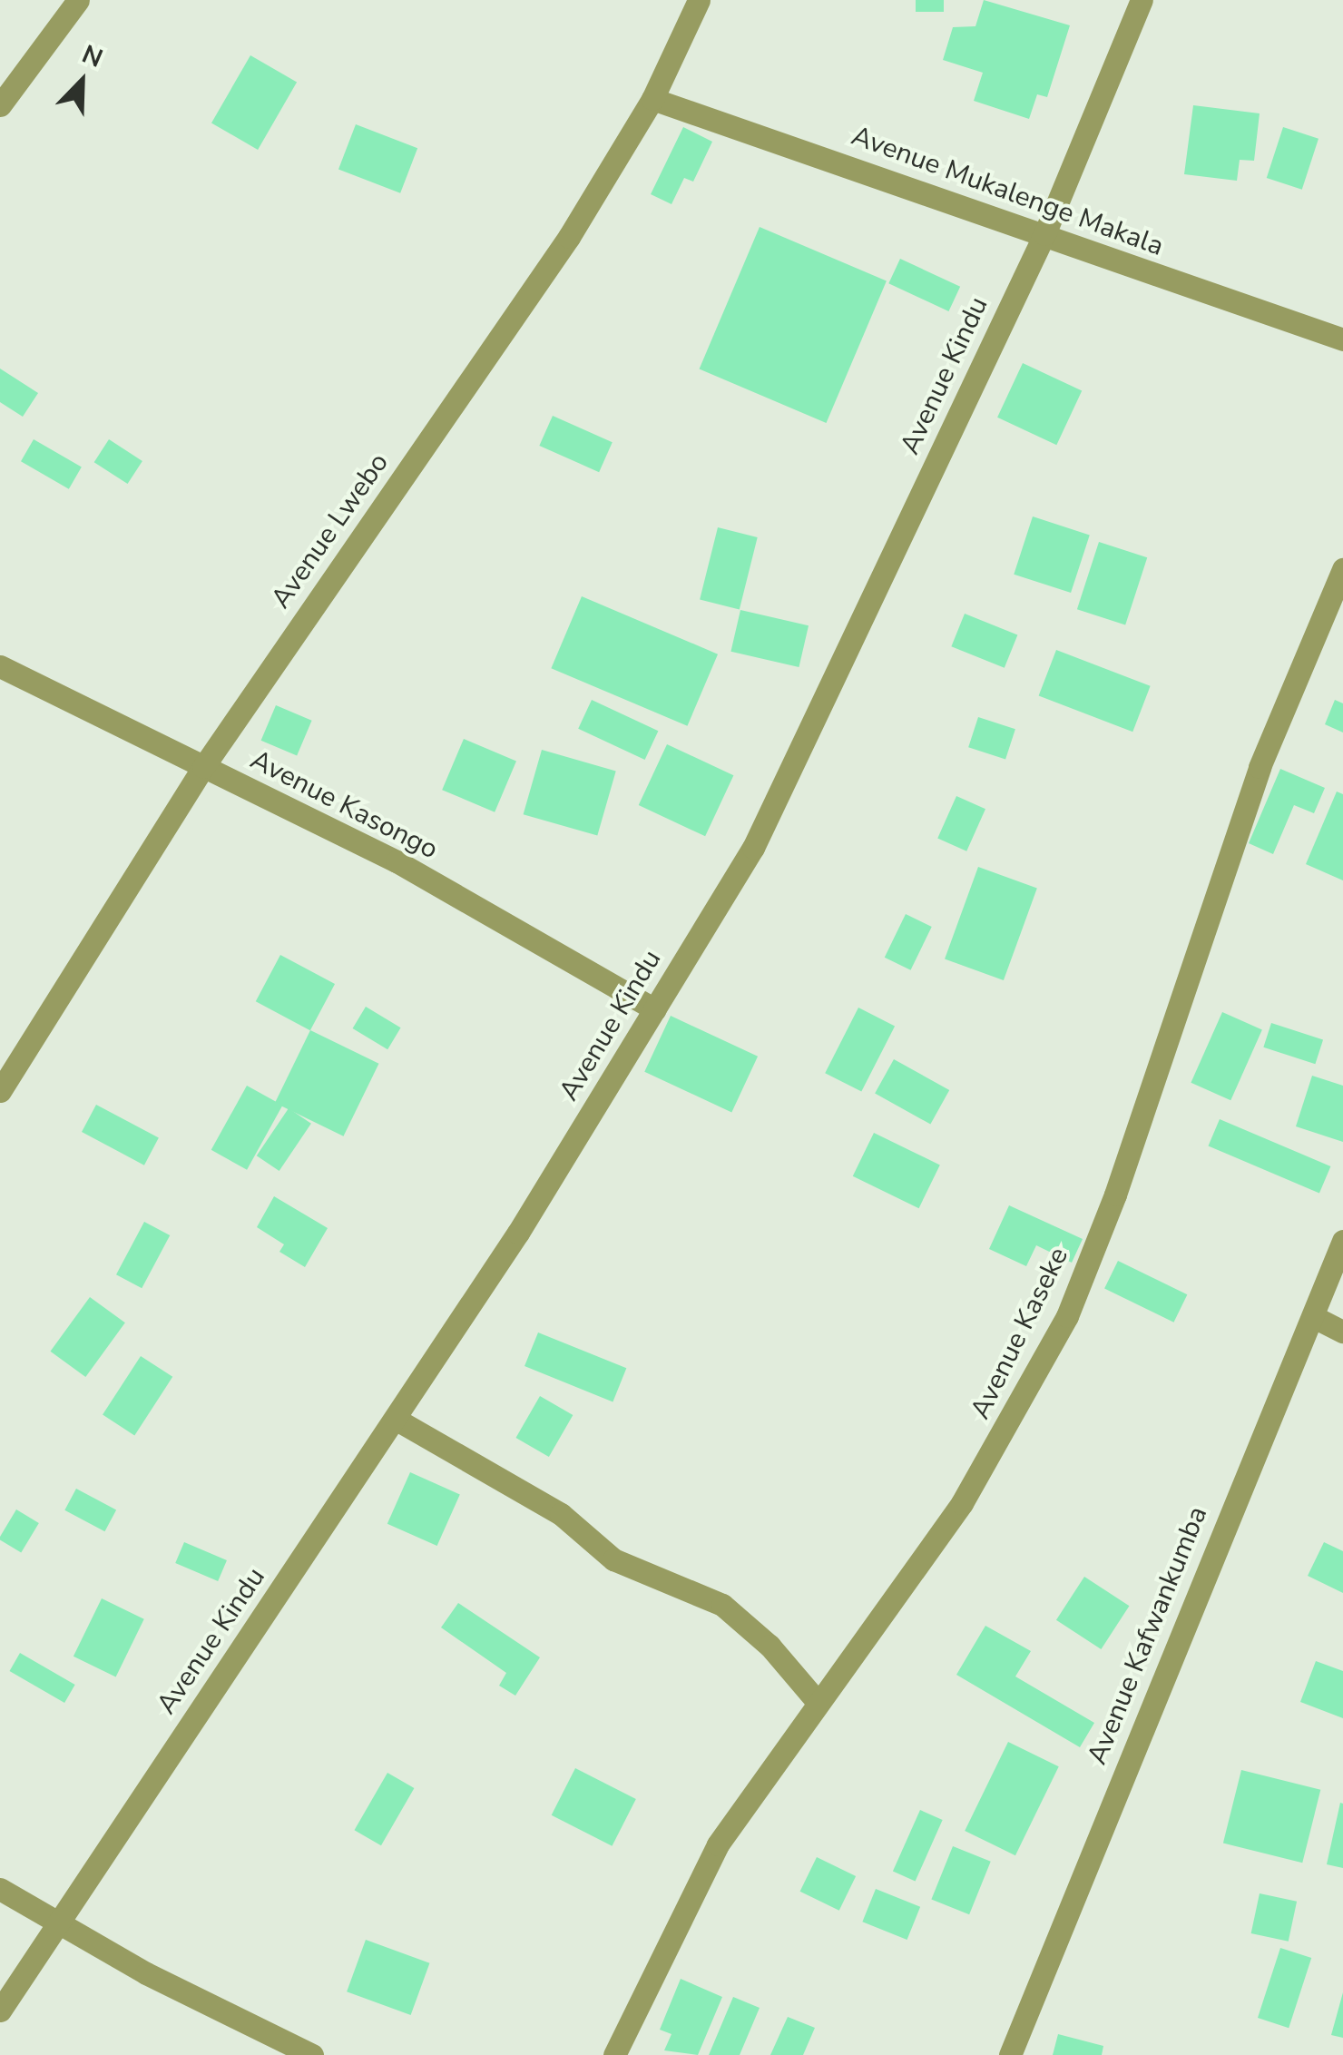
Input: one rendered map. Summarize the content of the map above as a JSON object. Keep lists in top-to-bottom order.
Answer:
{
  "streets": {
    "street": [
      "Avenue Mukalenge Makala",
      "Avenue Kindu",
      "Avenue Lwebo",
      "Avenue Kasongo",
      "Avenue Kaseke",
      "Avenue Kafwankumba"
    ]
  },
  "crossings": [
    ["Avenue Mukalenge Makala", "Avenue Kindu"],
    ["Avenue Mukalenge Makala", "Avenue Lwebo"],
    ["Avenue Kindu", "Avenue Kasongo"],
    ["Avenue Lwebo", "Avenue Kasongo"]
  ],
  "north": "top right"
}
